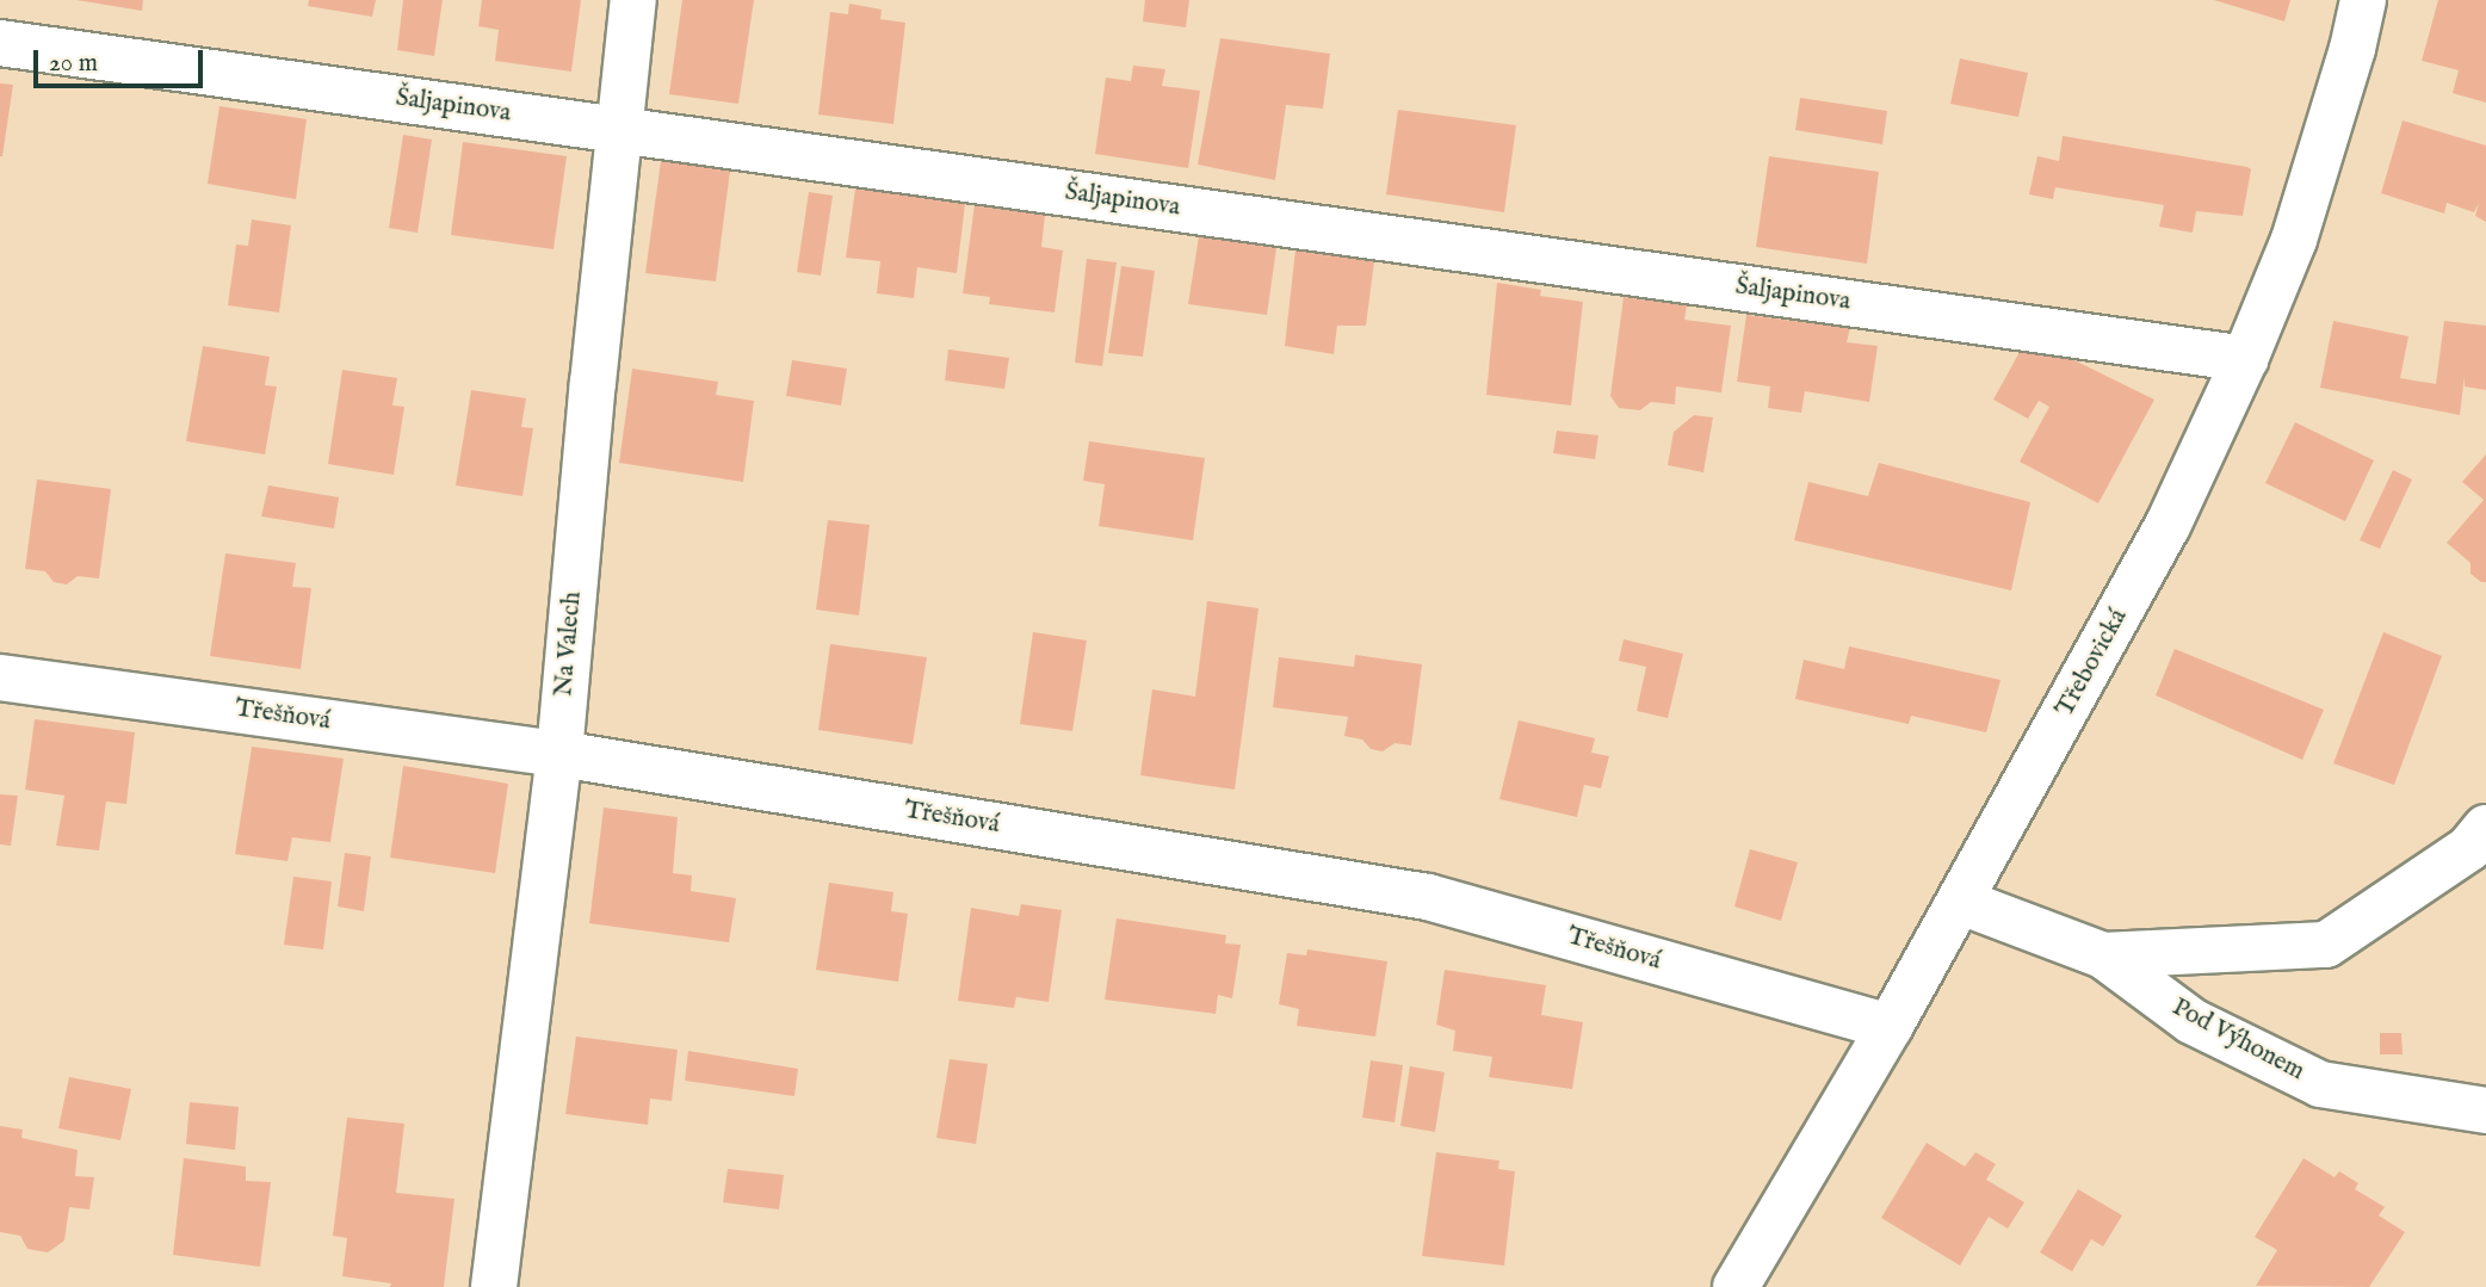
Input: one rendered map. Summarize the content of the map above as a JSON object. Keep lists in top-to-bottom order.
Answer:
{
  "streets": {
    "street": [
      "Šaljapinova",
      "Na Valech",
      "Třebovická",
      "Třešňová",
      "Pod Výhonem"
    ]
  },
  "crossings": [
    ["Šaljapinova", "Na Valech"],
    ["Šaljapinova", "Třebovická"],
    ["Na Valech", "Třešňová"],
    ["Třebovická", "Třešňová"],
    ["Třebovická", "Pod Výhonem"]
  ],
  "scale_bar": "20 m"
}
